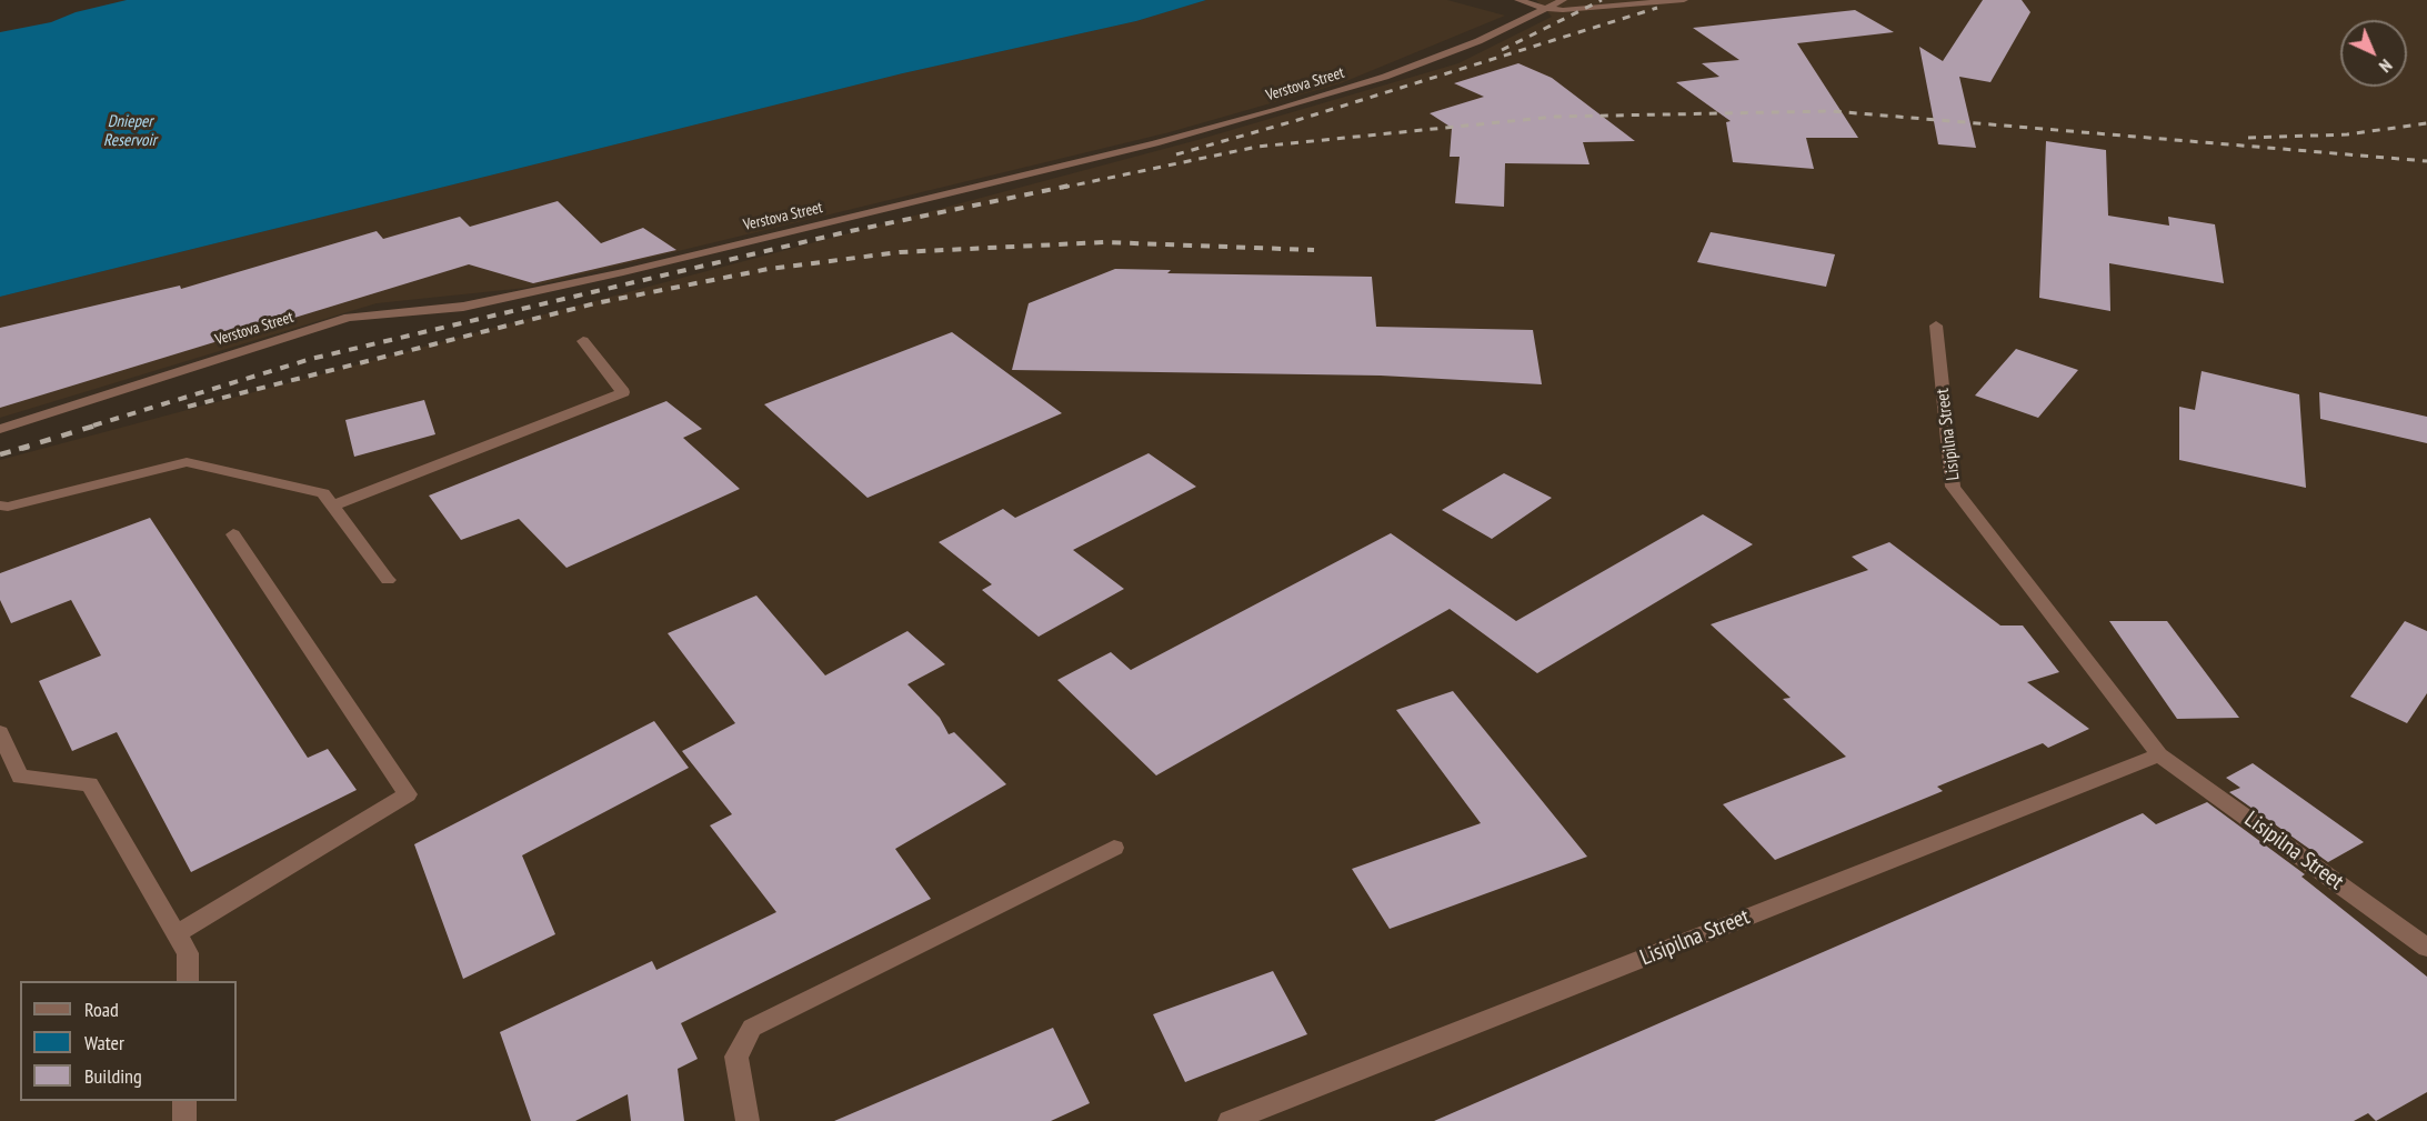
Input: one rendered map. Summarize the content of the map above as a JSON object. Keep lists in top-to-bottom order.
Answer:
{
  "streets": {
    "street": ["Verstova Street", "Lisipilna Street"]
  },
  "water": ["Dnieper Reservoir"],
  "legend": ["Road", "Water", "Building"],
  "north": "bottom right"
}
